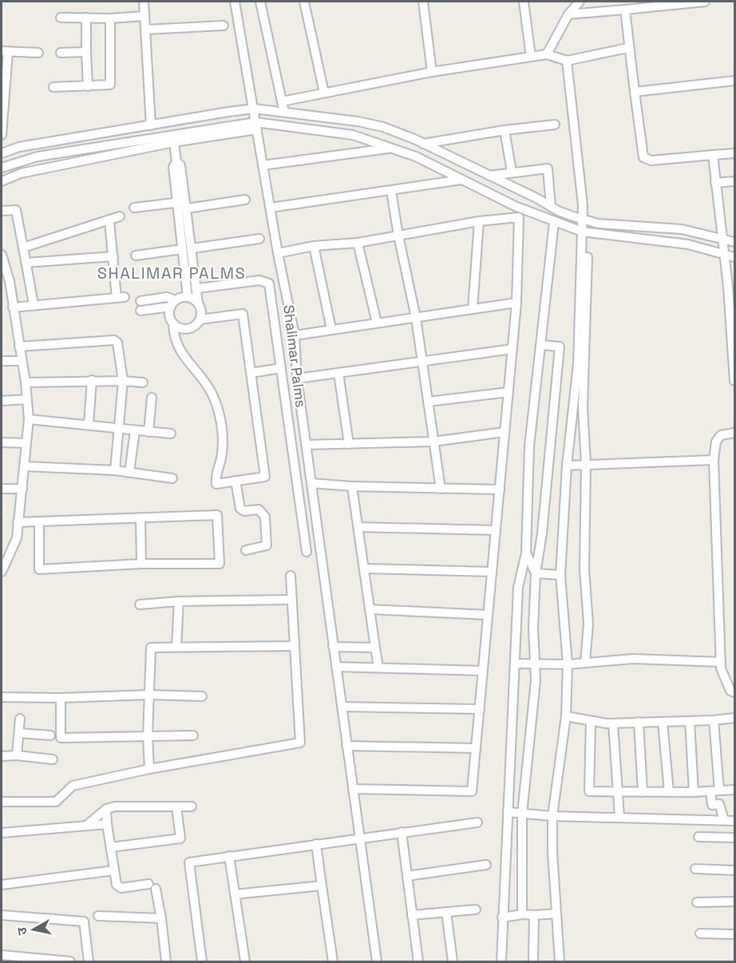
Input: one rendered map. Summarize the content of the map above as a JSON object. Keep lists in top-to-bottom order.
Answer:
{
  "streets": {
    "street": ["Shalimar Palms"]
  },
  "districts": ["SHALIMAR PALMS"],
  "north": "left"
}
